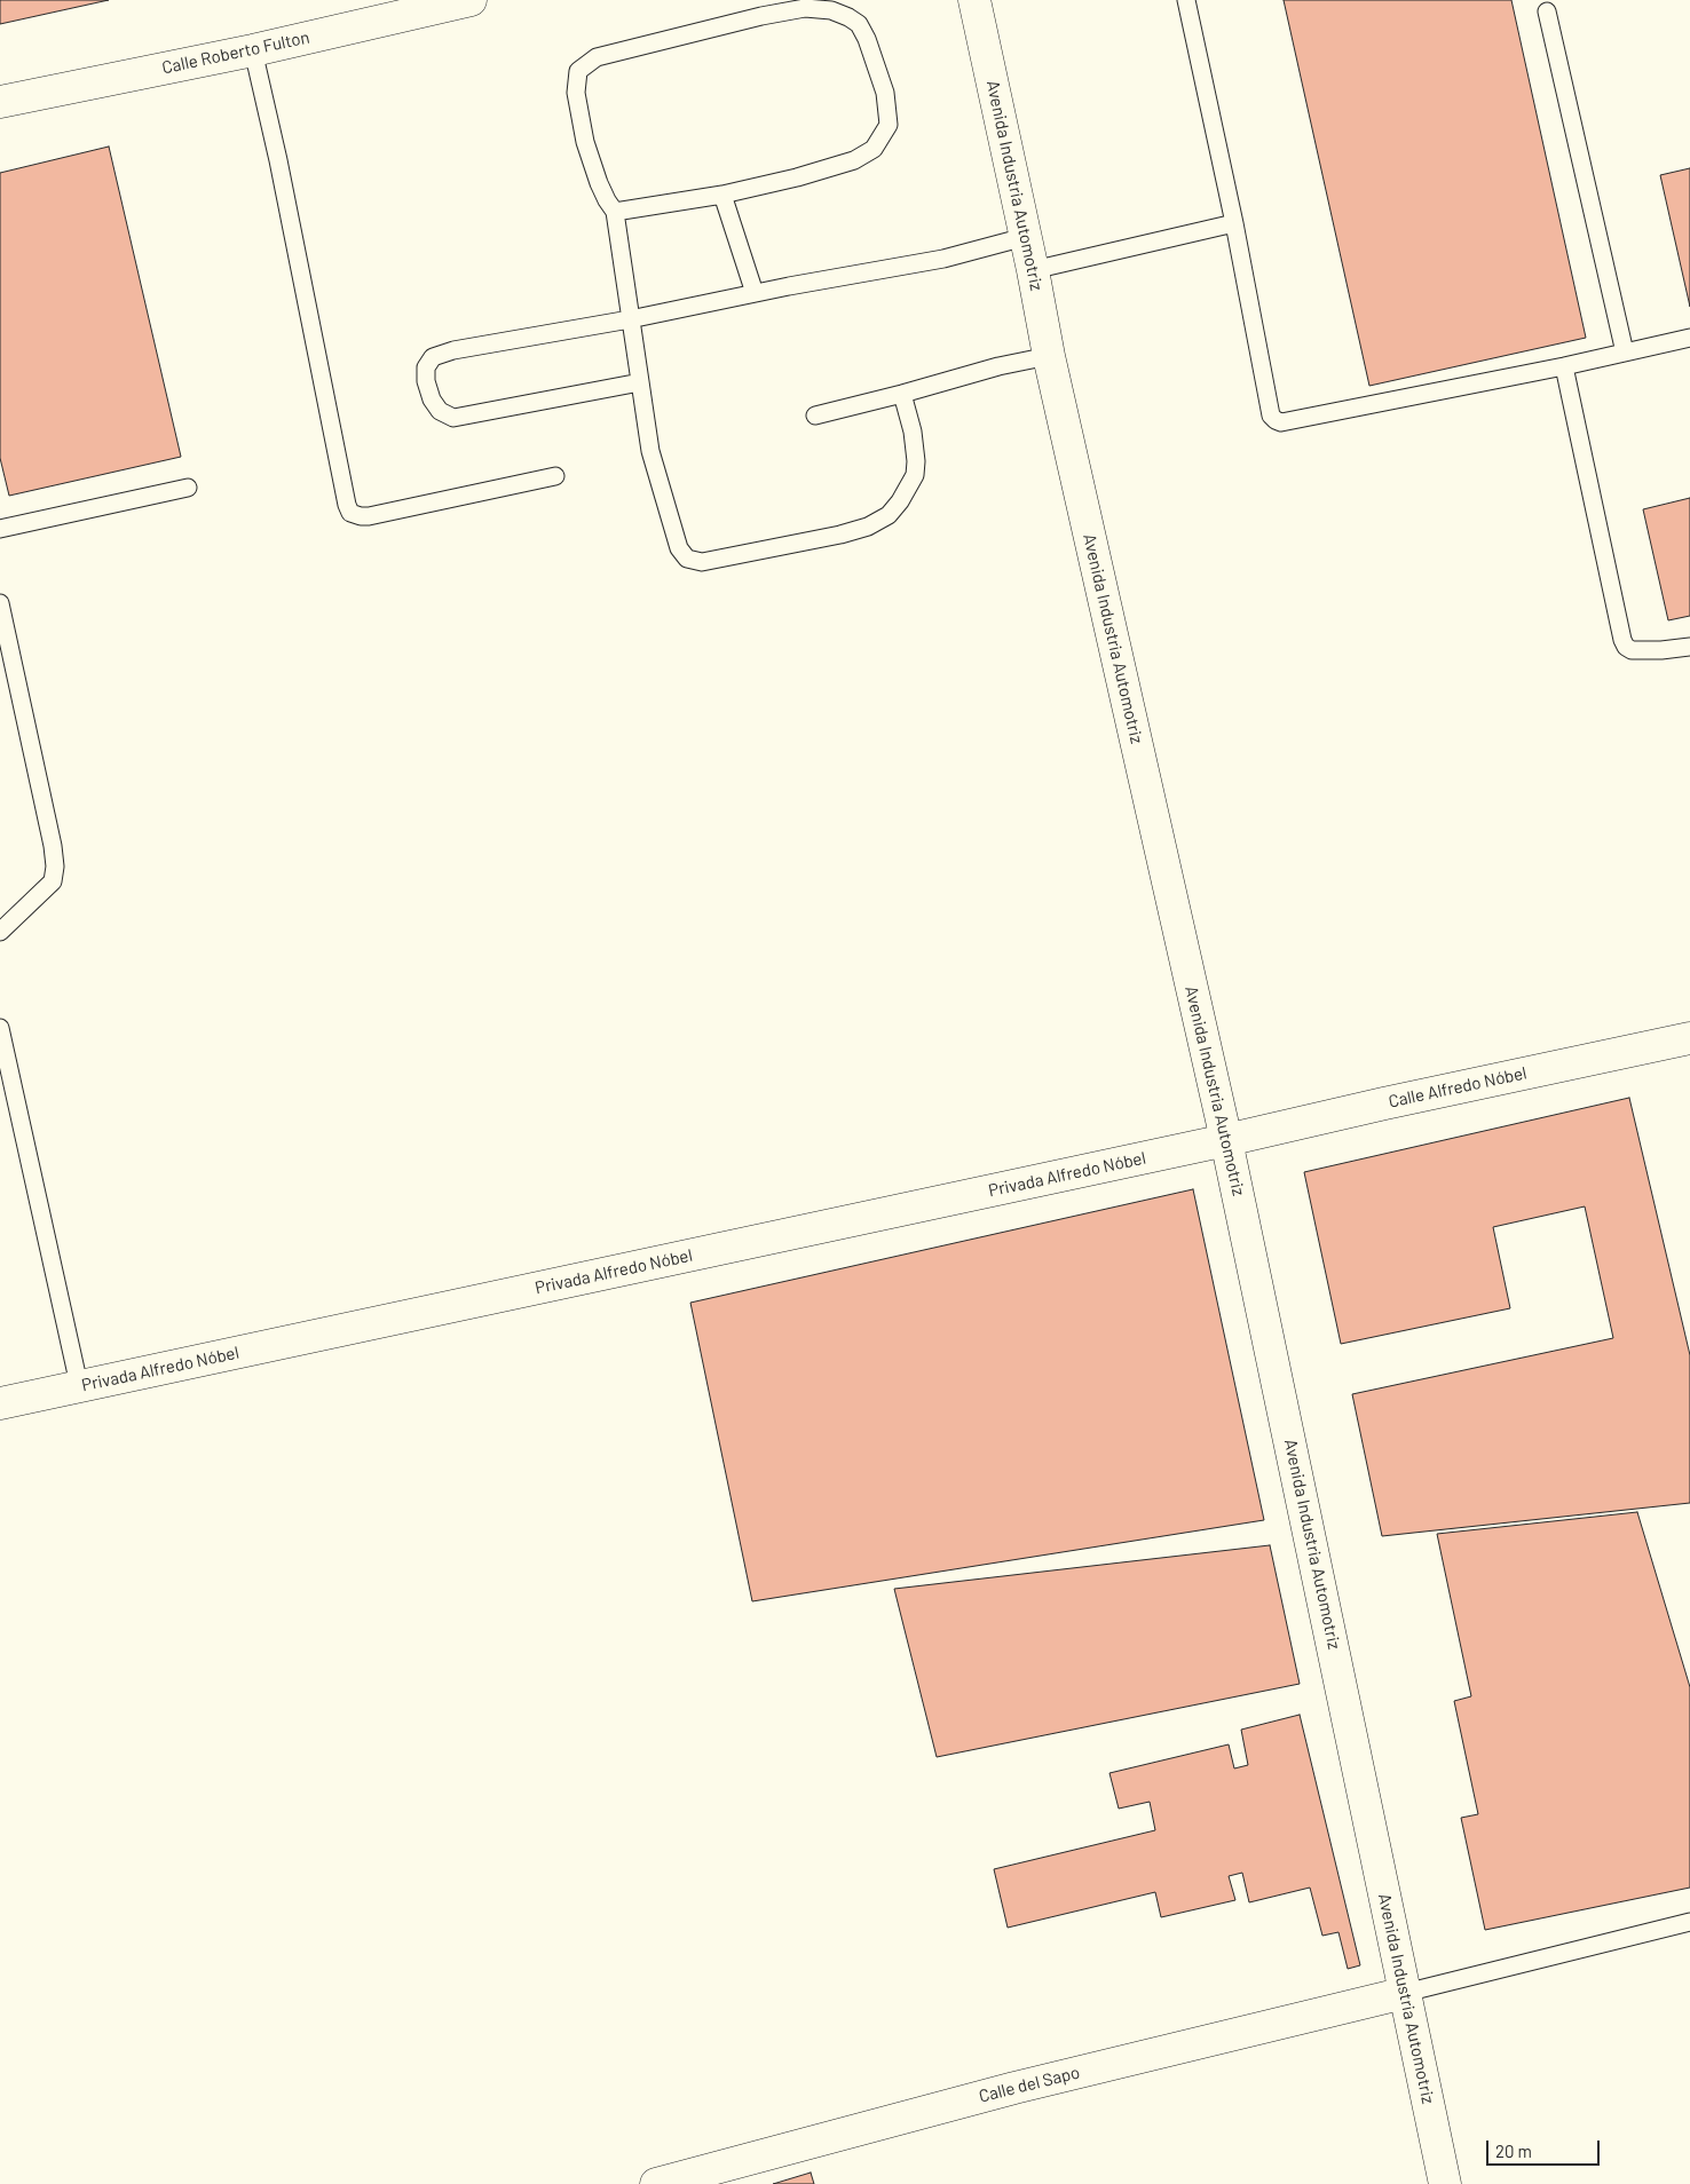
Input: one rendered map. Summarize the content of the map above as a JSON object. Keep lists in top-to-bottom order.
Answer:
{
  "streets": {
    "main road": [
      "Calle Roberto Fulton",
      "Avenida Industria Automotriz",
      "Calle Alfredo Nóbel",
      "Privada Alfredo Nóbel",
      "Calle del Sapo"
    ]
  },
  "crossings": [
    ["Avenida Industria Automotriz", "Calle Alfredo Nóbel"],
    ["Avenida Industria Automotriz", "Privada Alfredo Nóbel"],
    ["Avenida Industria Automotriz", "Calle del Sapo"],
    ["Calle Alfredo Nóbel", "Privada Alfredo Nóbel"]
  ],
  "scale_bar": "20 m"
}
